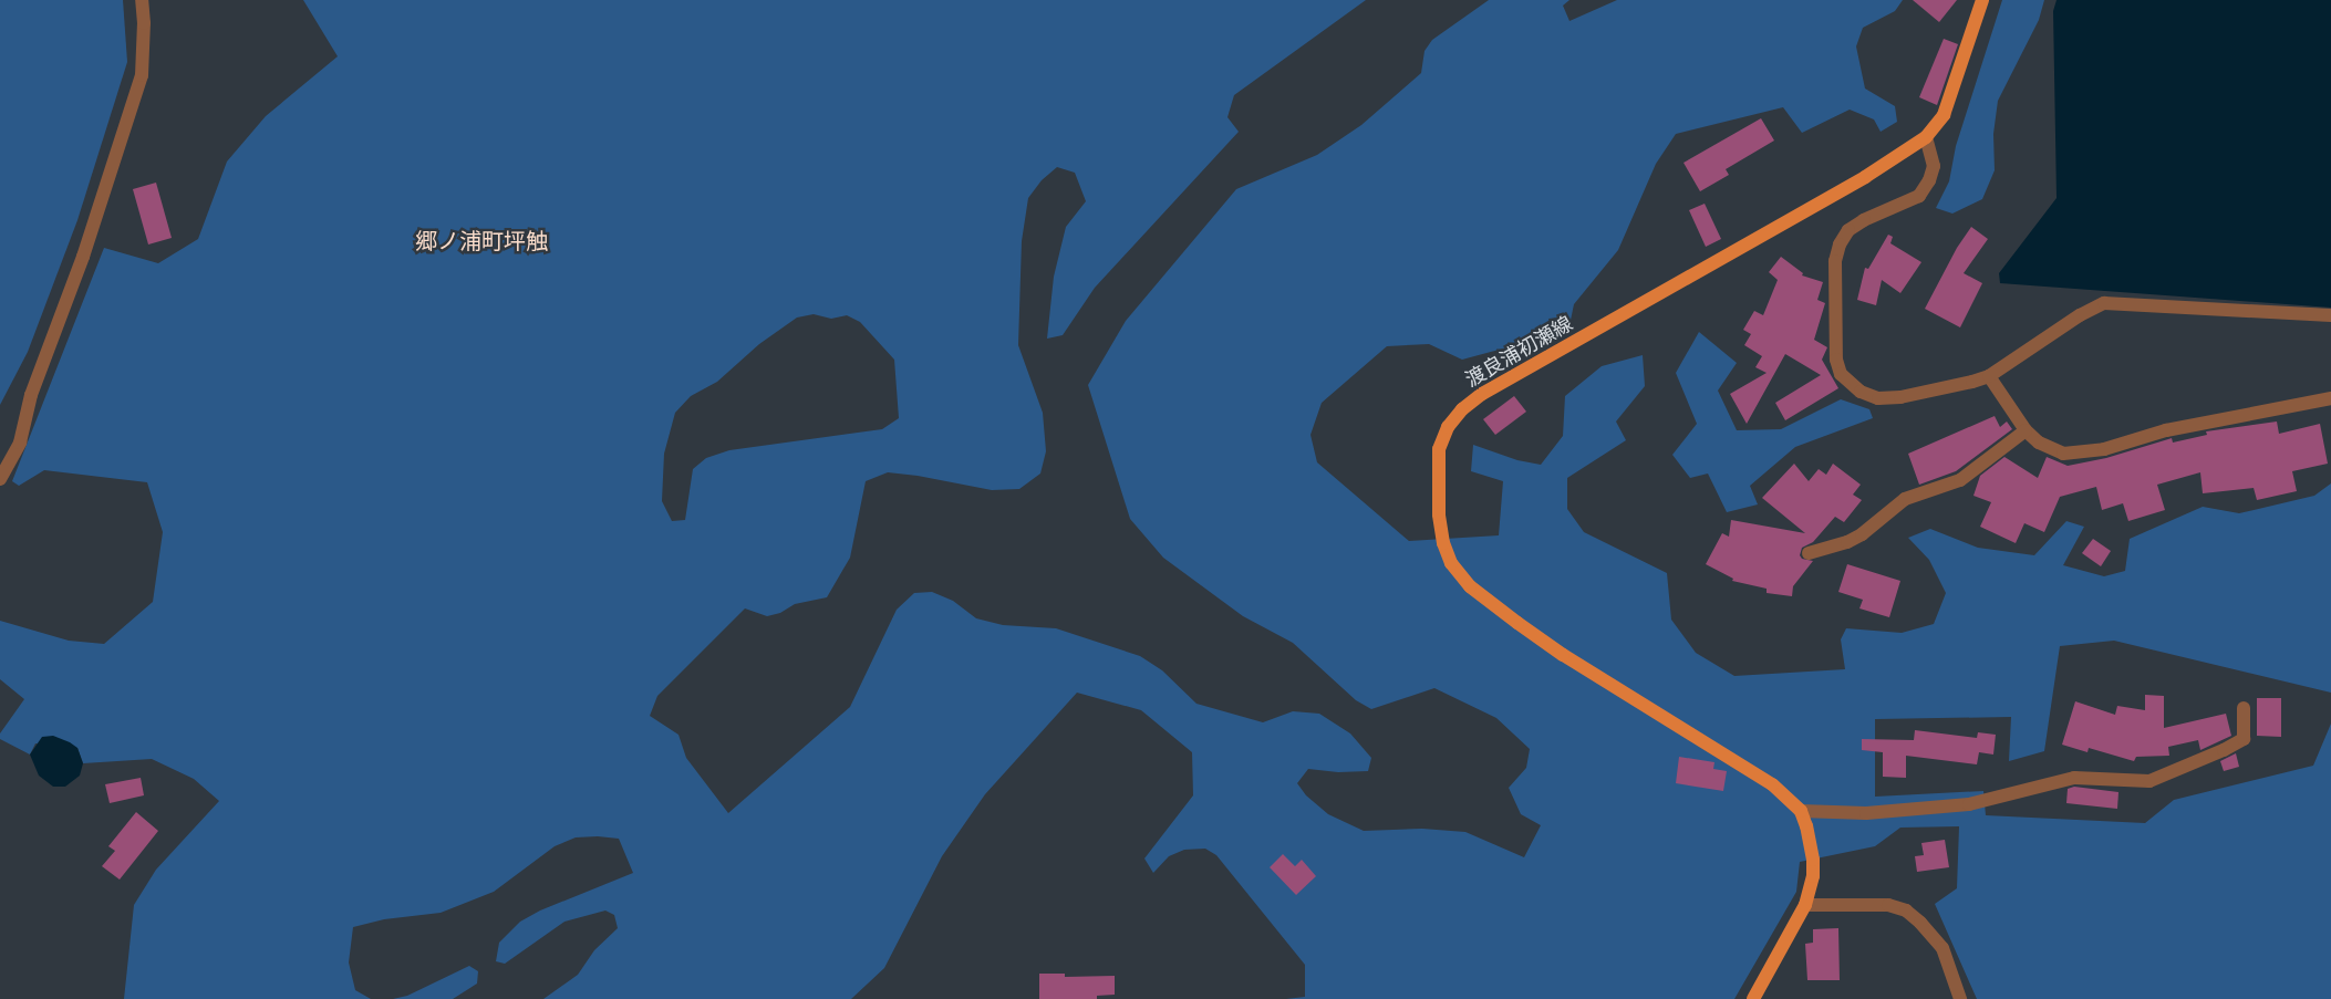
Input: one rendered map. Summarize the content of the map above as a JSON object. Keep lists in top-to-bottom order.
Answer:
{
  "streets": {
    "main road": ["渡良浦初瀬線"]
  },
  "districts": ["郷ノ浦町坪触"]
}
